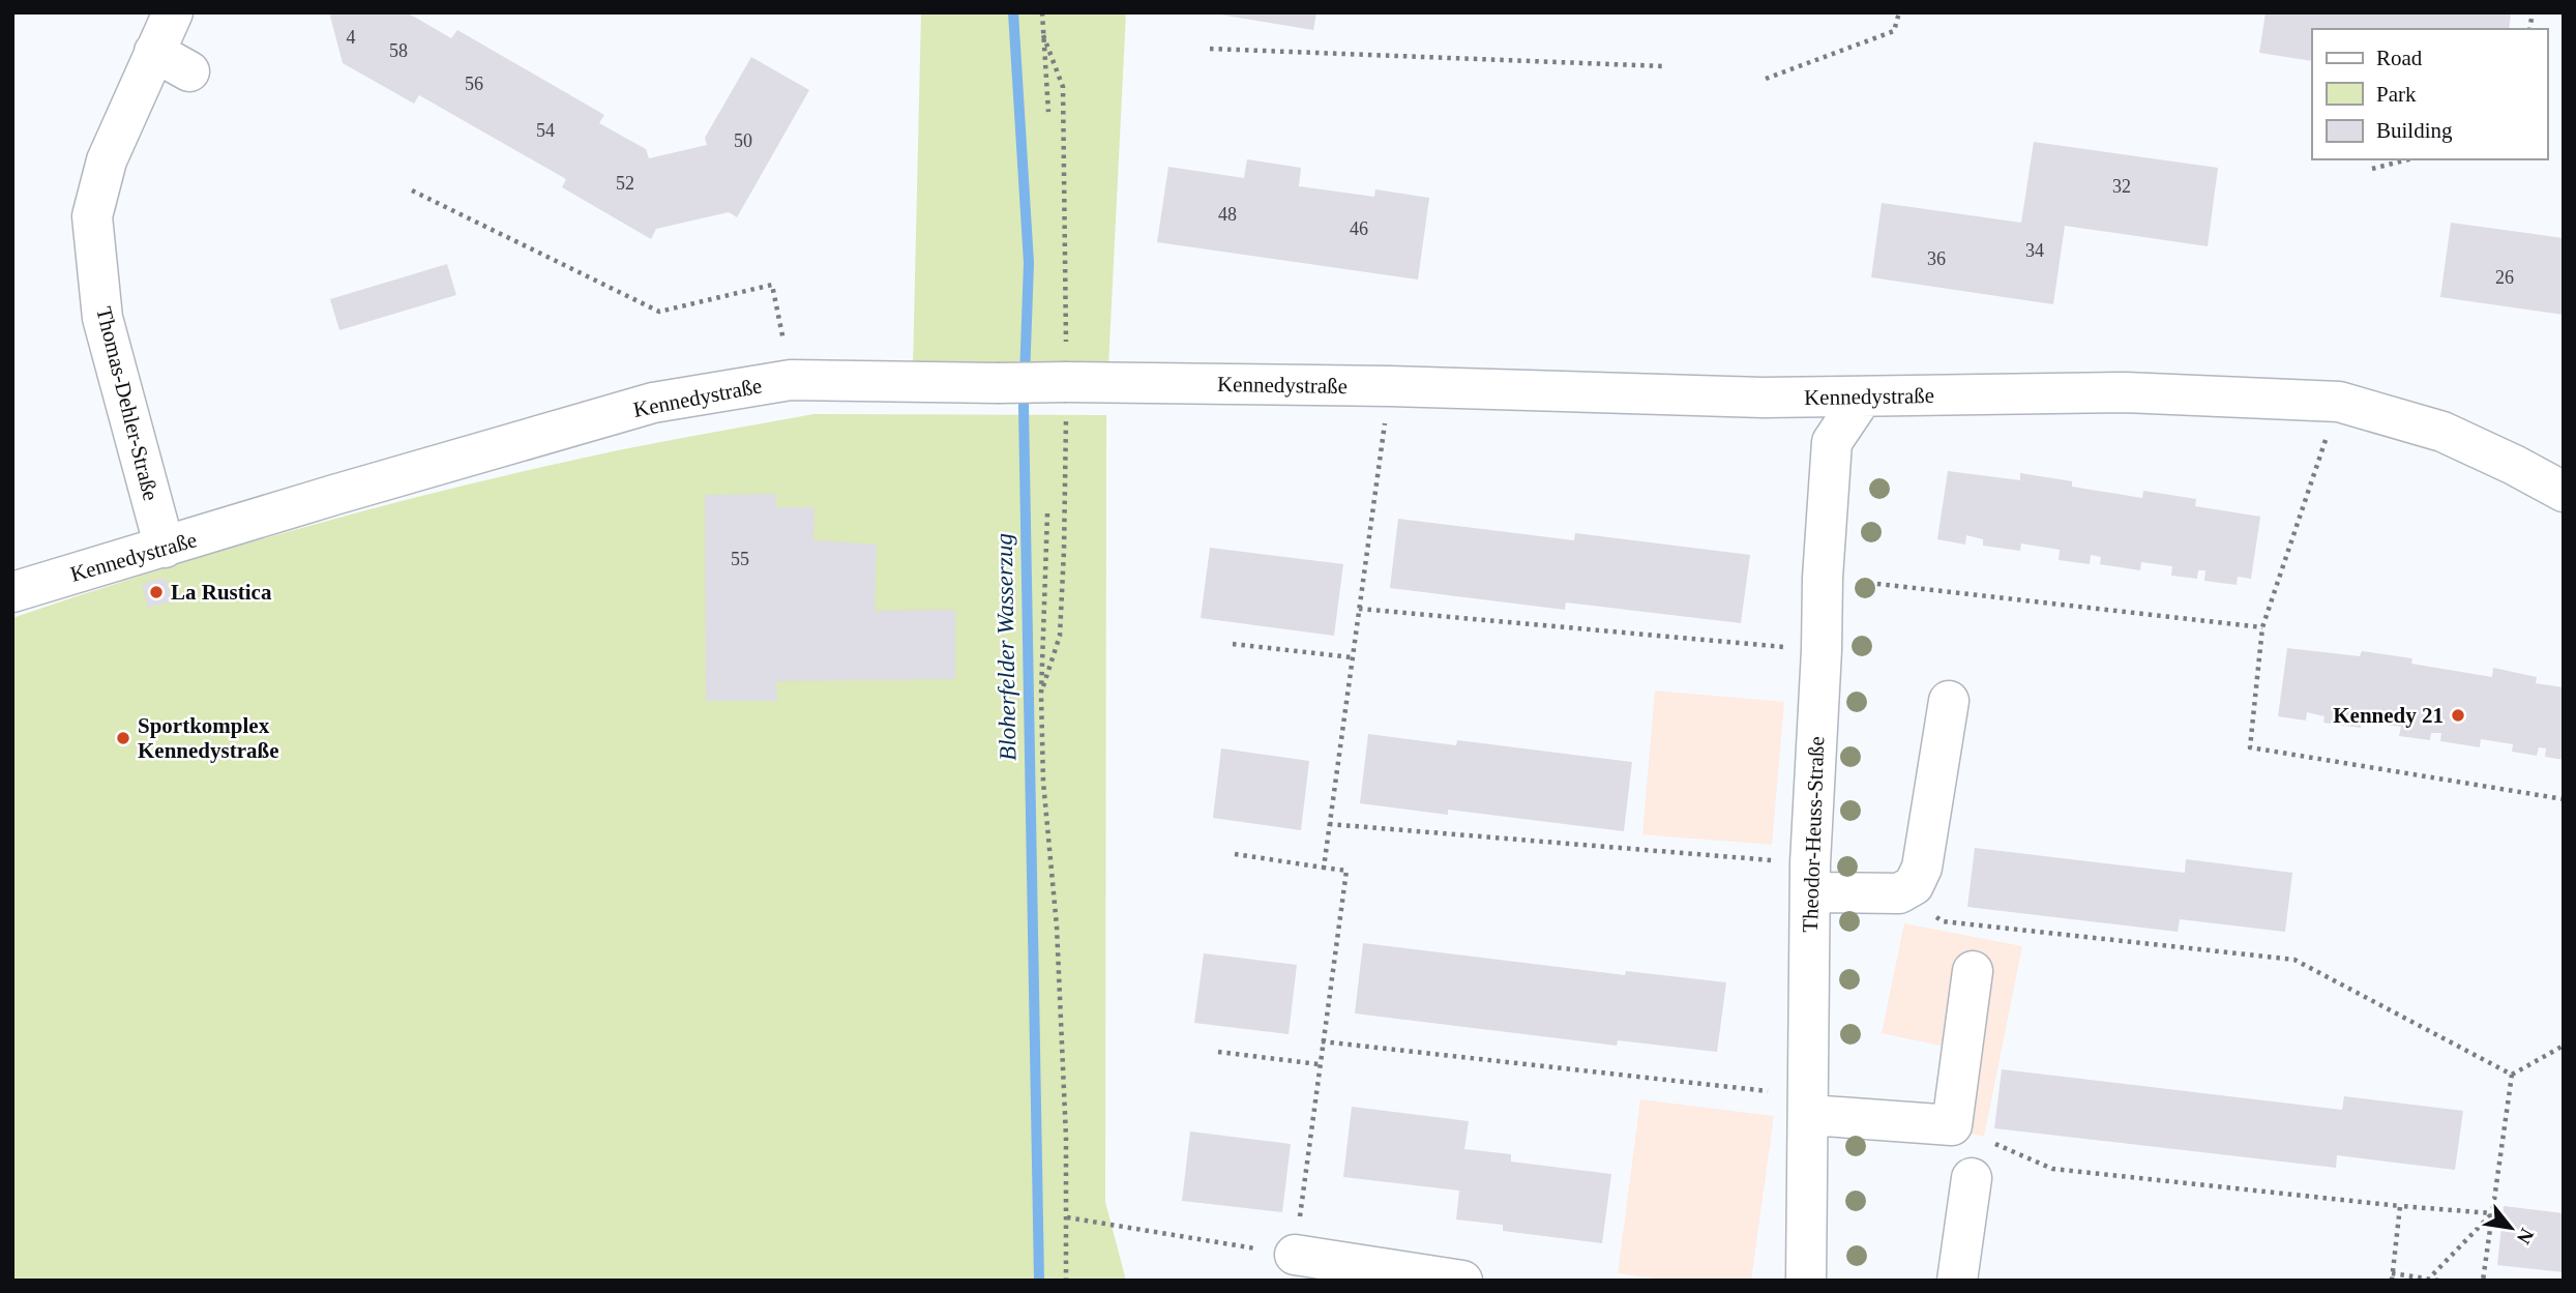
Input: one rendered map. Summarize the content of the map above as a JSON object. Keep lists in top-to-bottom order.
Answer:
{
  "streets": {
    "street": ["Kennedystraße", "Thomas-Dehler-Straße", "Theodor-Heuss-Straße"]
  },
  "crossings": [
    ["Kennedystraße", "Thomas-Dehler-Straße"],
    ["Kennedystraße", "Theodor-Heuss-Straße"]
  ],
  "water": ["Bloherfelder Wasserzug"],
  "places": ["La Rustica", "Kennedy 21", "Sportkomplex Kennedystraße"],
  "house_numbers": [
    "4",
    "58",
    "56",
    "54",
    "50",
    "52",
    "32",
    "48",
    "46",
    "34",
    "36",
    "26",
    "55"
  ],
  "legend": ["Road", "Park", "Building"],
  "north": "bottom right"
}
